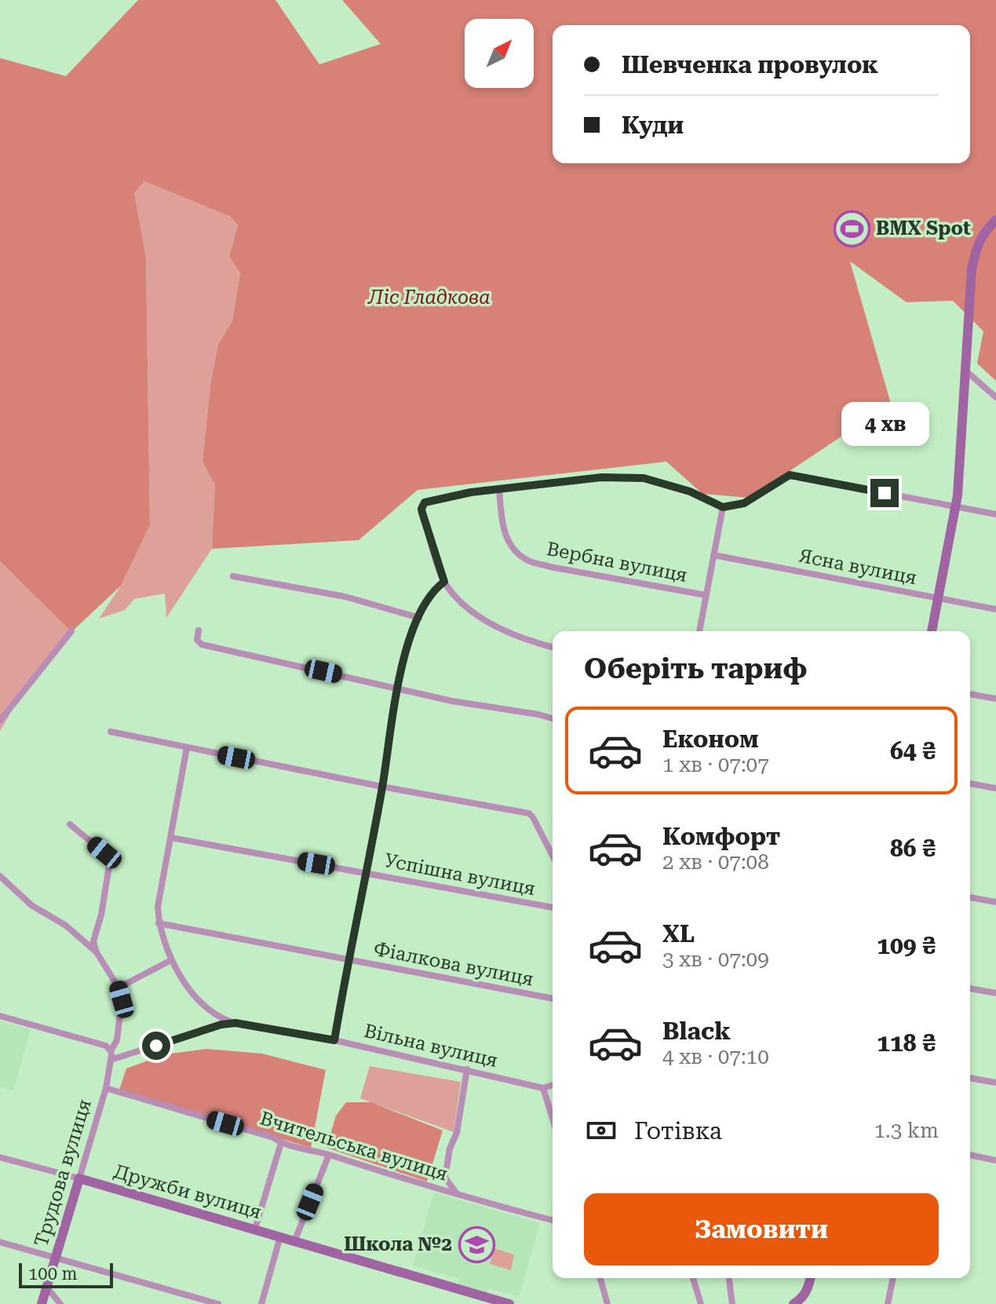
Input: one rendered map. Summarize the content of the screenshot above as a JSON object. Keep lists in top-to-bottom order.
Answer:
{
  "streets": {
    "street": [
      "Вербна вулиця",
      "Ясна вулиця",
      "Успішна вулиця",
      "Фіалкова вулиця",
      "Вільна вулиця",
      "Вчительська вулиця",
      "Трудова вулиця",
      "Дружби вулиця"
    ]
  },
  "crossings": [
    ["Вільна вулиця", "Трудова вулиця"],
    ["Вчительська вулиця", "Трудова вулиця"],
    ["Трудова вулиця", "Дружби вулиця"]
  ],
  "parks": ["Ліс Гладкова"],
  "places": {
    "sports": ["BMX Spot"],
    "school or university": ["Школа №2"]
  },
  "scale_bar": "100 m",
  "north": "top right",
  "page": {
    "banner": ["Шевченка провулок", "Куди"],
    "bubble": "4 хв",
    "heading": "Оберіть тариф",
    "list": [
      {
        "name": "Економ",
        "note": "1 хв · 07:07",
        "value": "64 ₴"
      },
      {
        "name": "Комфорт",
        "note": "2 хв · 07:08",
        "value": "86 ₴"
      },
      {
        "name": "XL",
        "note": "3 хв · 07:09",
        "value": "109 ₴"
      },
      {
        "name": "Black",
        "note": "4 хв · 07:10",
        "value": "118 ₴"
      }
    ],
    "pay": ["Готівка", "1.3 km"],
    "buttons": "Замовити",
    "scale": "100 m"
  }
}
